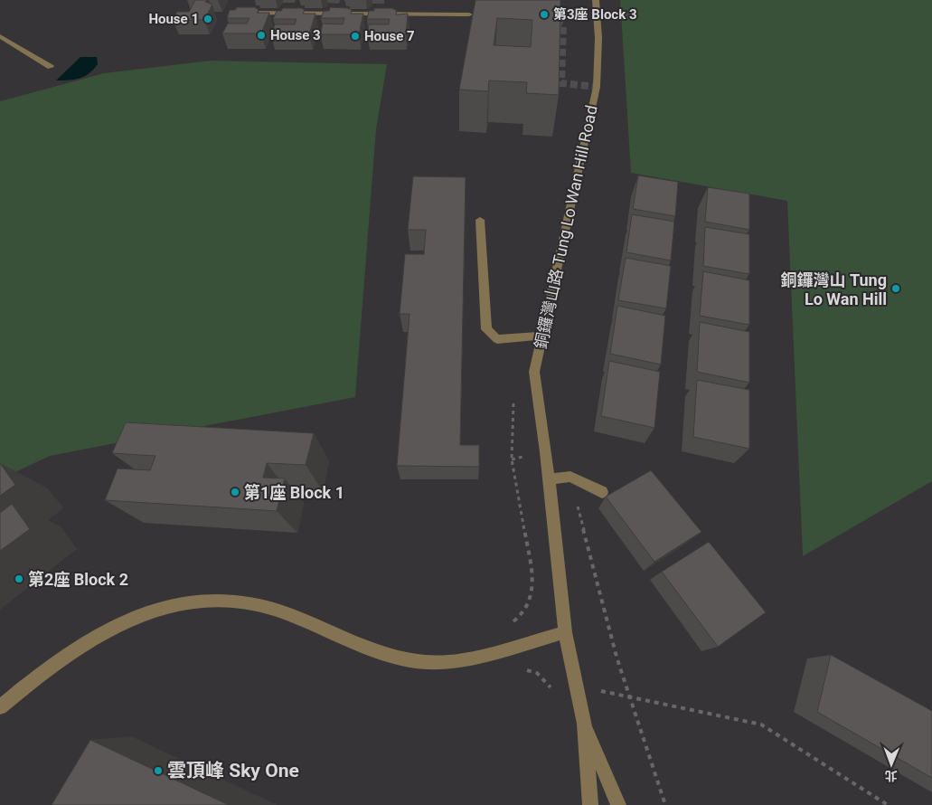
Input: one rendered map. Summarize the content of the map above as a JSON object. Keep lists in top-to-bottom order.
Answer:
{
  "streets": {
    "street": ["銅鑼灣山路 Tung Lo Wan Hill Road"]
  },
  "places": [
    "第3座 Block 3",
    "House 1",
    "House 3",
    "House 7",
    "銅鑼灣山 Tung Lo Wan Hill",
    "第1座 Block 1",
    "第2座 Block 2",
    "雲頂峰 Sky One"
  ],
  "north": "bottom"
}
